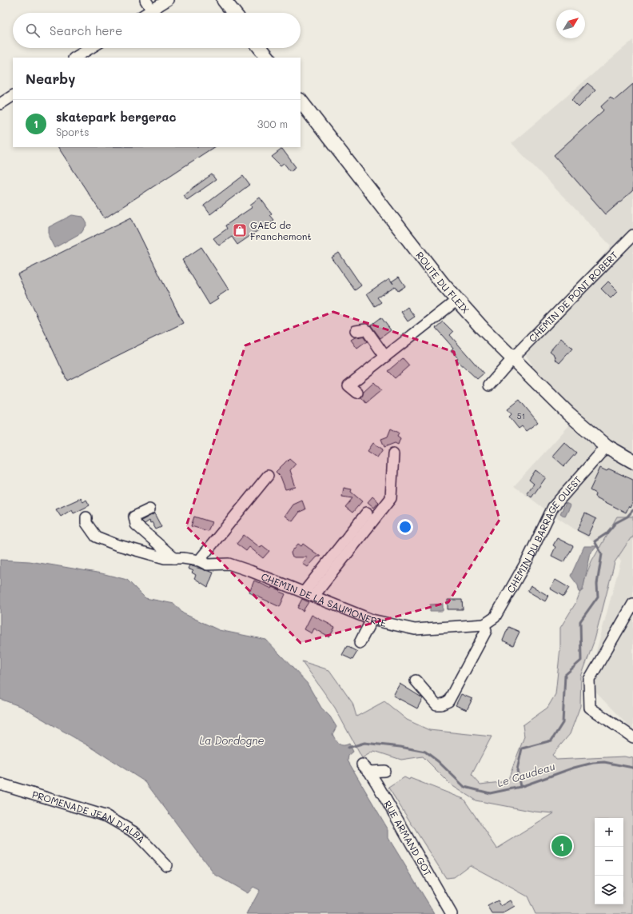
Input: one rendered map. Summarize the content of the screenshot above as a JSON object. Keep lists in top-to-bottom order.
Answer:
{
  "streets": {
    "main road": ["ROUTE DU FLEIX"],
    "street": [
      "CHEMIN DE PONT ROBERT",
      "CHEMIN DU BARRAGE OUEST",
      "CHEMIN DE LA SAUMONERIE",
      "PROMENADE JEAN D'ALBA",
      "RUE ARMAND GOT"
    ]
  },
  "crossings": [
    ["ROUTE DU FLEIX", "CHEMIN DE PONT ROBERT"],
    ["ROUTE DU FLEIX", "CHEMIN DU BARRAGE OUEST"],
    ["CHEMIN DU BARRAGE OUEST", "CHEMIN DE LA SAUMONERIE"]
  ],
  "water": ["La Dordogne", "Le Caudeau"],
  "places": {
    "shop": ["GAEC de Franchemont"]
  },
  "house_numbers": ["51"],
  "north": "top right",
  "page": {
    "search": "Search here",
    "heading": "Nearby",
    "list": [
      {
        "mark": "1",
        "name": "skatepark bergerac",
        "note": "Sports",
        "value": "300 m"
      }
    ],
    "map_buttons": ["+", "−"],
    "pins": "1"
  }
}
